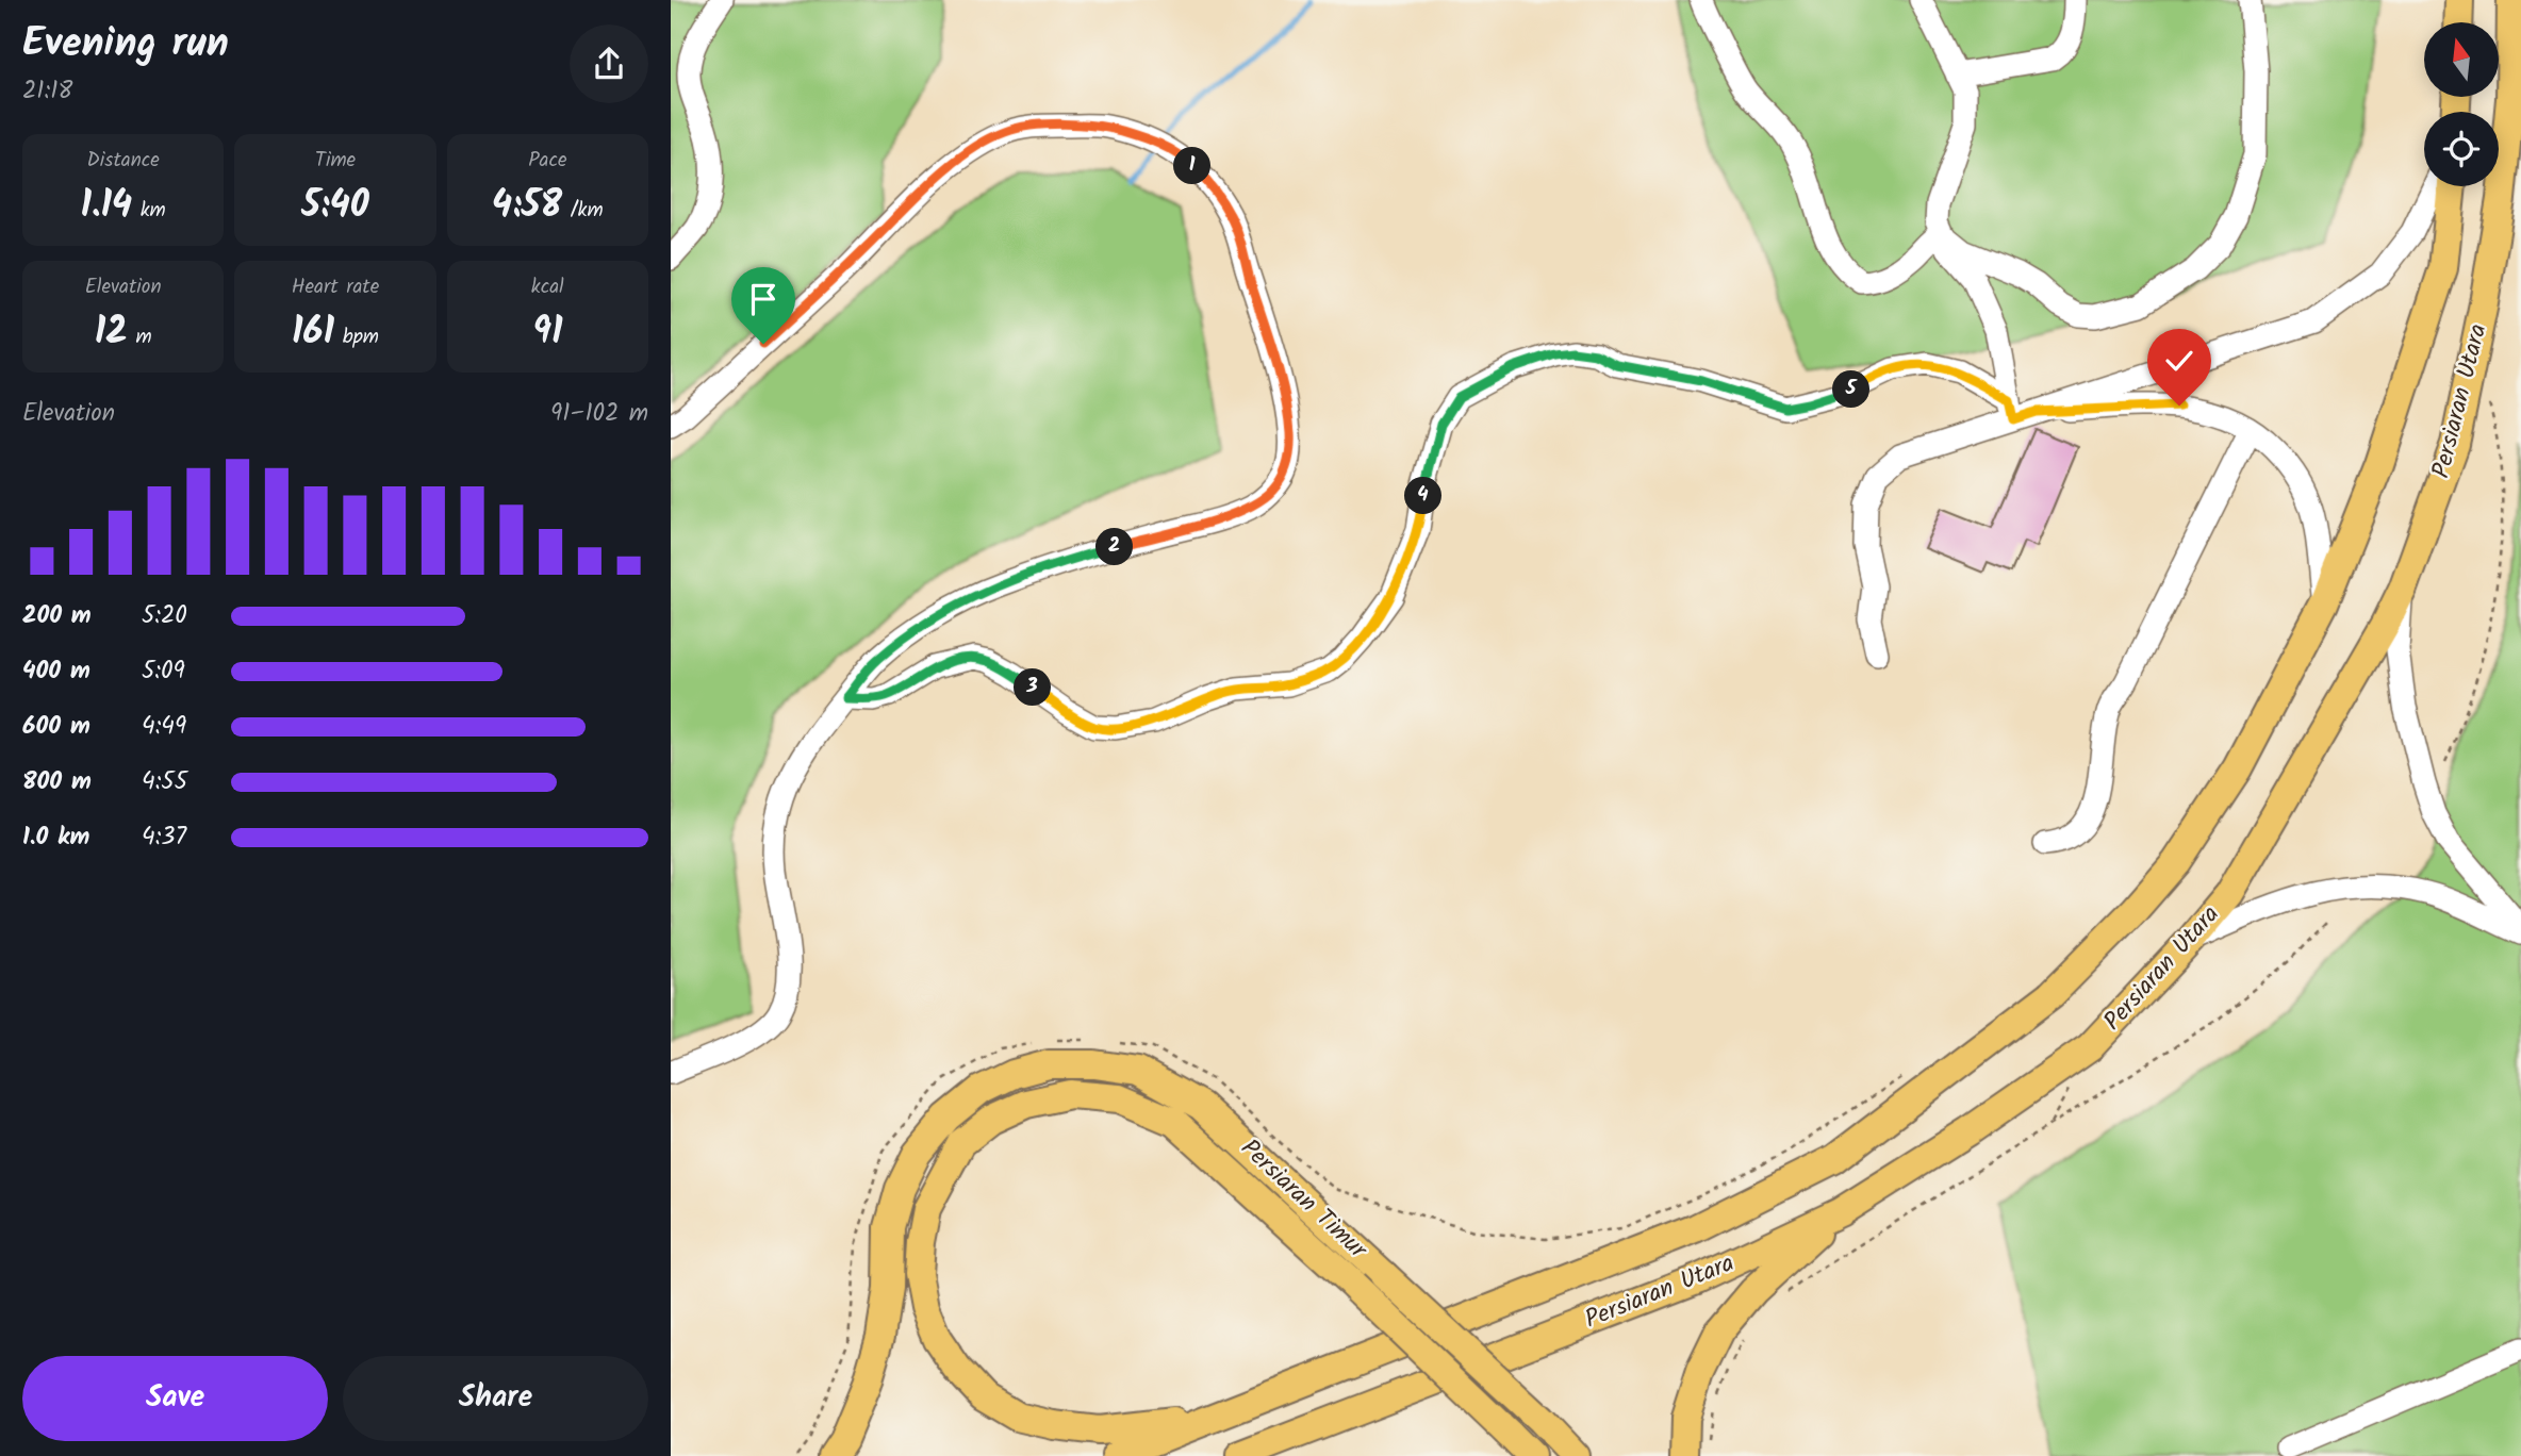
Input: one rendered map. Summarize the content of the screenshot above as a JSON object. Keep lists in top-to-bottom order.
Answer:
{
  "streets": {
    "main road": ["Persiaran Utara", "Persiaran Timur"]
  },
  "crossings": [
    ["Persiaran Utara", "Persiaran Timur"]
  ],
  "north": "top",
  "page": {
    "heading": ["Evening run", "21:18"],
    "stats": [
      ["Distance", "1.14 km"],
      ["Time", "5:40"],
      ["Pace", "4:58 /km"],
      ["Elevation", "12 m"],
      ["Heart rate", "161 bpm"],
      ["kcal", "91"]
    ],
    "pins": [
      "1",
      "5",
      "4",
      "2",
      "3"
    ],
    "chart": ["Elevation", "91–102 m"],
    "list": [
      {
        "name": "200 m",
        "note": "5:20"
      },
      {
        "name": "400 m",
        "note": "5:09"
      },
      {
        "name": "600 m",
        "note": "4:49"
      },
      {
        "name": "800 m",
        "note": "4:55"
      },
      {
        "name": "1.0 km",
        "note": "4:37"
      }
    ],
    "buttons": ["Save", "Share"]
  }
}
